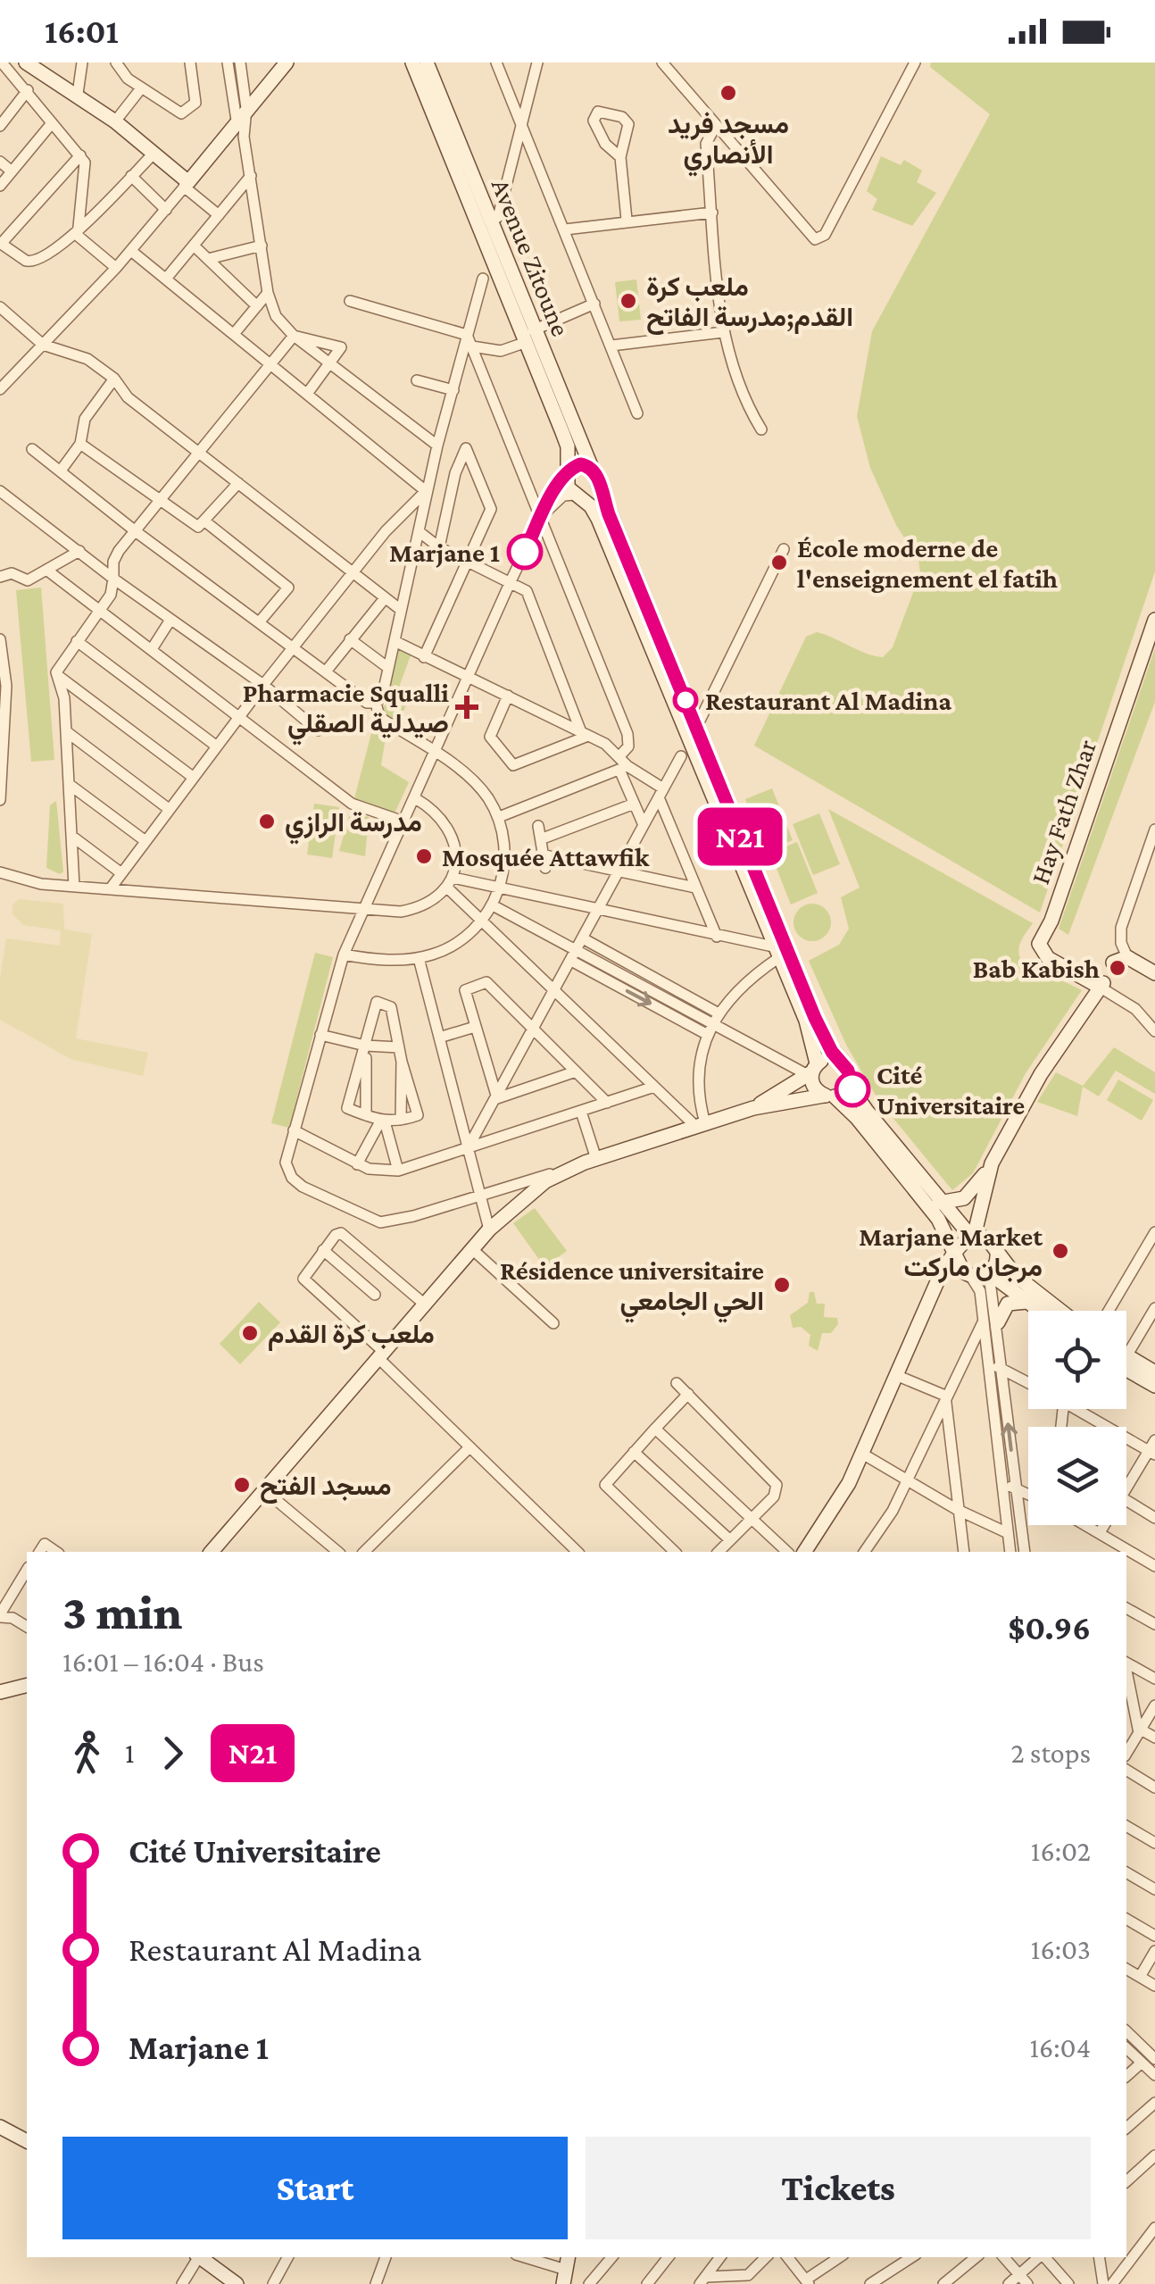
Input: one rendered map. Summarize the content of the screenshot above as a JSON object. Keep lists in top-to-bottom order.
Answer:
{
  "streets": {
    "main road": ["Avenue Zitoune", "Hay Fath Zhar"]
  },
  "places": {
    "other": [
      "مسجد فريد الأنصاري",
      "ملعب كرة القدم;مدرسة الفاتح",
      "Marjane 1",
      "École moderne de l'enseignement el fatih",
      "Restaurant Al Madina",
      "مدرسة الرازي",
      "Mosquée Attawfik",
      "Bab Kabish",
      "Cité Universitaire",
      "Marjane Market مرجان ماركت",
      "Résidence universitaire الحي الجامعي",
      "ملعب كرة القدم",
      "مسجد الفتح"
    ],
    "health": ["Pharmacie Squalli صيدلية الصقلي"]
  },
  "lines": ["bus line N21"],
  "page": {
    "status": "16:01",
    "on_map": "N21",
    "heading": ["3 min", "16:01 – 16:04 · Bus", "$0.96"],
    "legs": ["1", "N21", "2 stops"],
    "list": [
      {
        "name": "Cité Universitaire",
        "value": "16:02"
      },
      {
        "name": "Restaurant Al Madina",
        "value": "16:03"
      },
      {
        "name": "Marjane 1",
        "value": "16:04"
      }
    ],
    "buttons": ["Start", "Tickets"]
  }
}
